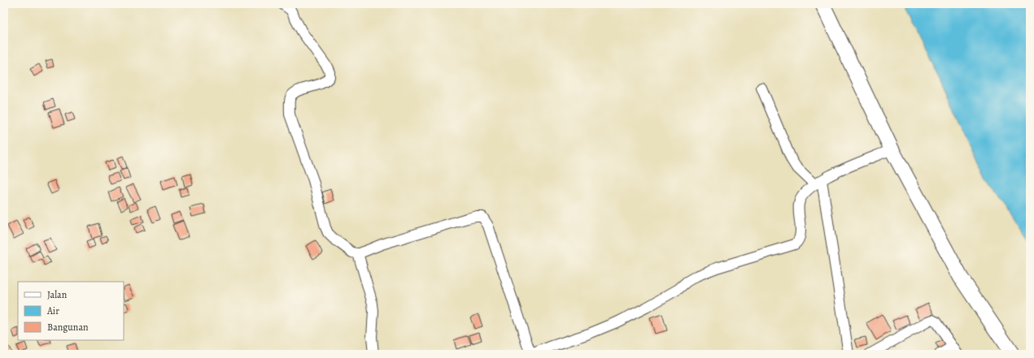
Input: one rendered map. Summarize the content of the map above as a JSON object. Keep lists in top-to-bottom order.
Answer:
{
  "legend": ["Jalan", "Air", "Bangunan"]
}
